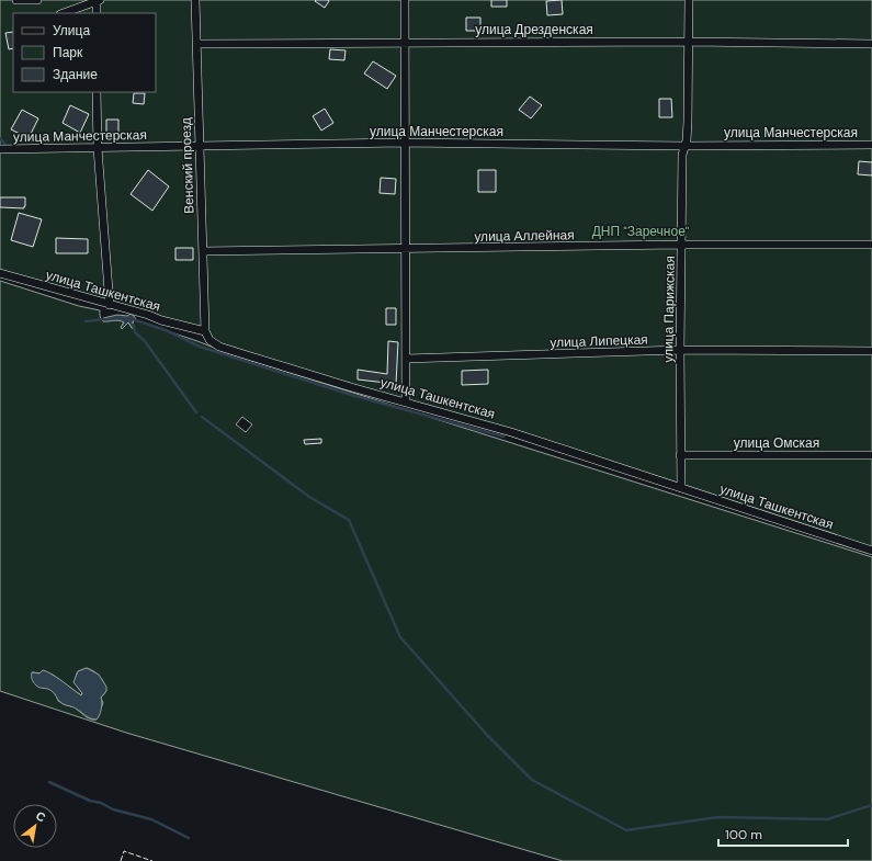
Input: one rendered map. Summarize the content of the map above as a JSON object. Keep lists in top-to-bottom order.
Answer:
{
  "streets": {
    "street": [
      "улица Дрезденская",
      "улица Манчестерская",
      "Венский проезд",
      "улица Аллейная",
      "улица Ташкентская",
      "улица Парижская",
      "улица Липецкая",
      "улица Омская"
    ]
  },
  "crossings": [
    ["улица Дрезденская", "Венский проезд"],
    ["улица Дрезденская", "улица Парижская"],
    ["улица Манчестерская", "Венский проезд"],
    ["улица Манчестерская", "улица Парижская"],
    ["Венский проезд", "улица Аллейная"],
    ["Венский проезд", "улица Ташкентская"],
    ["улица Аллейная", "улица Парижская"],
    ["улица Ташкентская", "улица Парижская"],
    ["улица Парижская", "улица Липецкая"],
    ["улица Парижская", "улица Омская"]
  ],
  "parks": ["ДНП \"Заречное\""],
  "legend": ["Улица", "Парк", "Здание"],
  "scale_bar": "100 m",
  "north": "top right"
}
